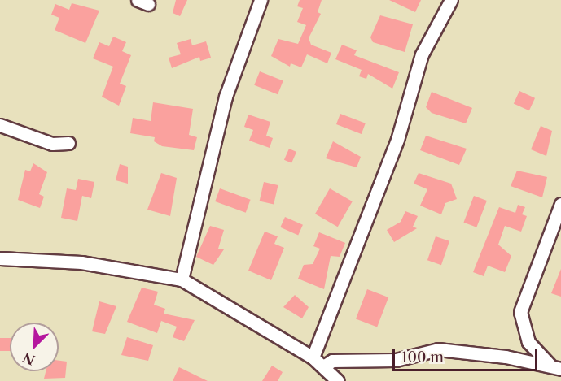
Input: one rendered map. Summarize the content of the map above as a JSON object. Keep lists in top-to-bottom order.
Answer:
{
  "scale_bar": "100 m",
  "north": "bottom left"
}
